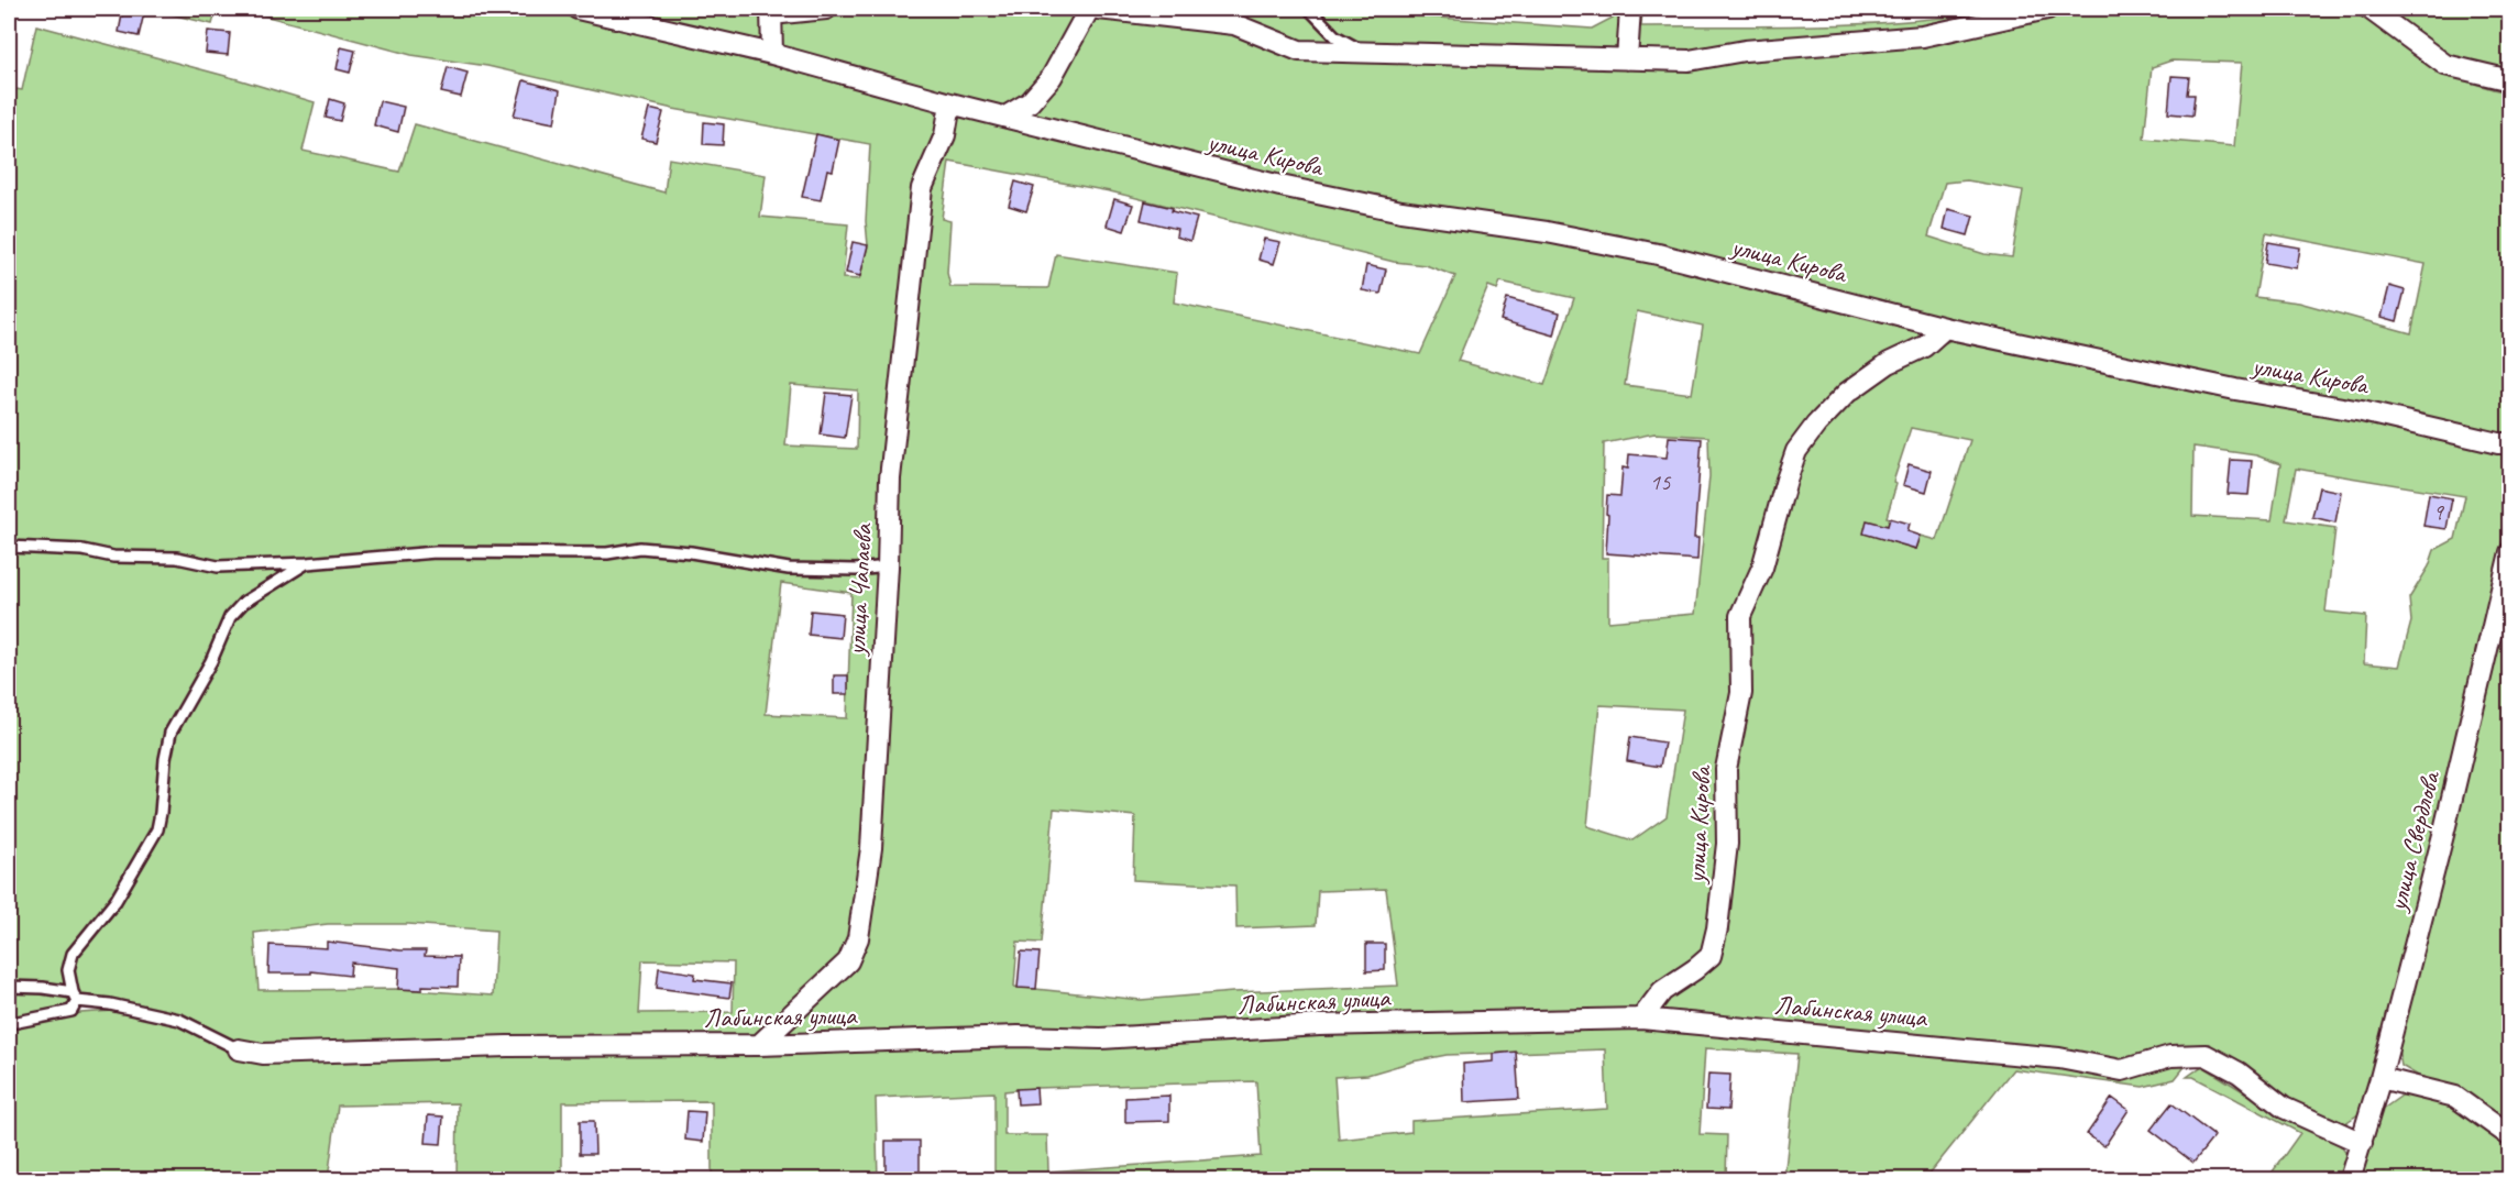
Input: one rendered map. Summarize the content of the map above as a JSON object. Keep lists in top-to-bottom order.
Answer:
{
  "streets": {
    "street": [
      "улица Кирова",
      "улица Чапаева",
      "улица Свердлова",
      "Лабинская улица"
    ]
  },
  "crossings": [
    ["улица Кирова", "улица Чапаева"],
    ["улица Кирова", "Лабинская улица"],
    ["улица Чапаева", "Лабинская улица"],
    ["улица Свердлова", "Лабинская улица"]
  ],
  "house_numbers": ["15", "9"]
}
